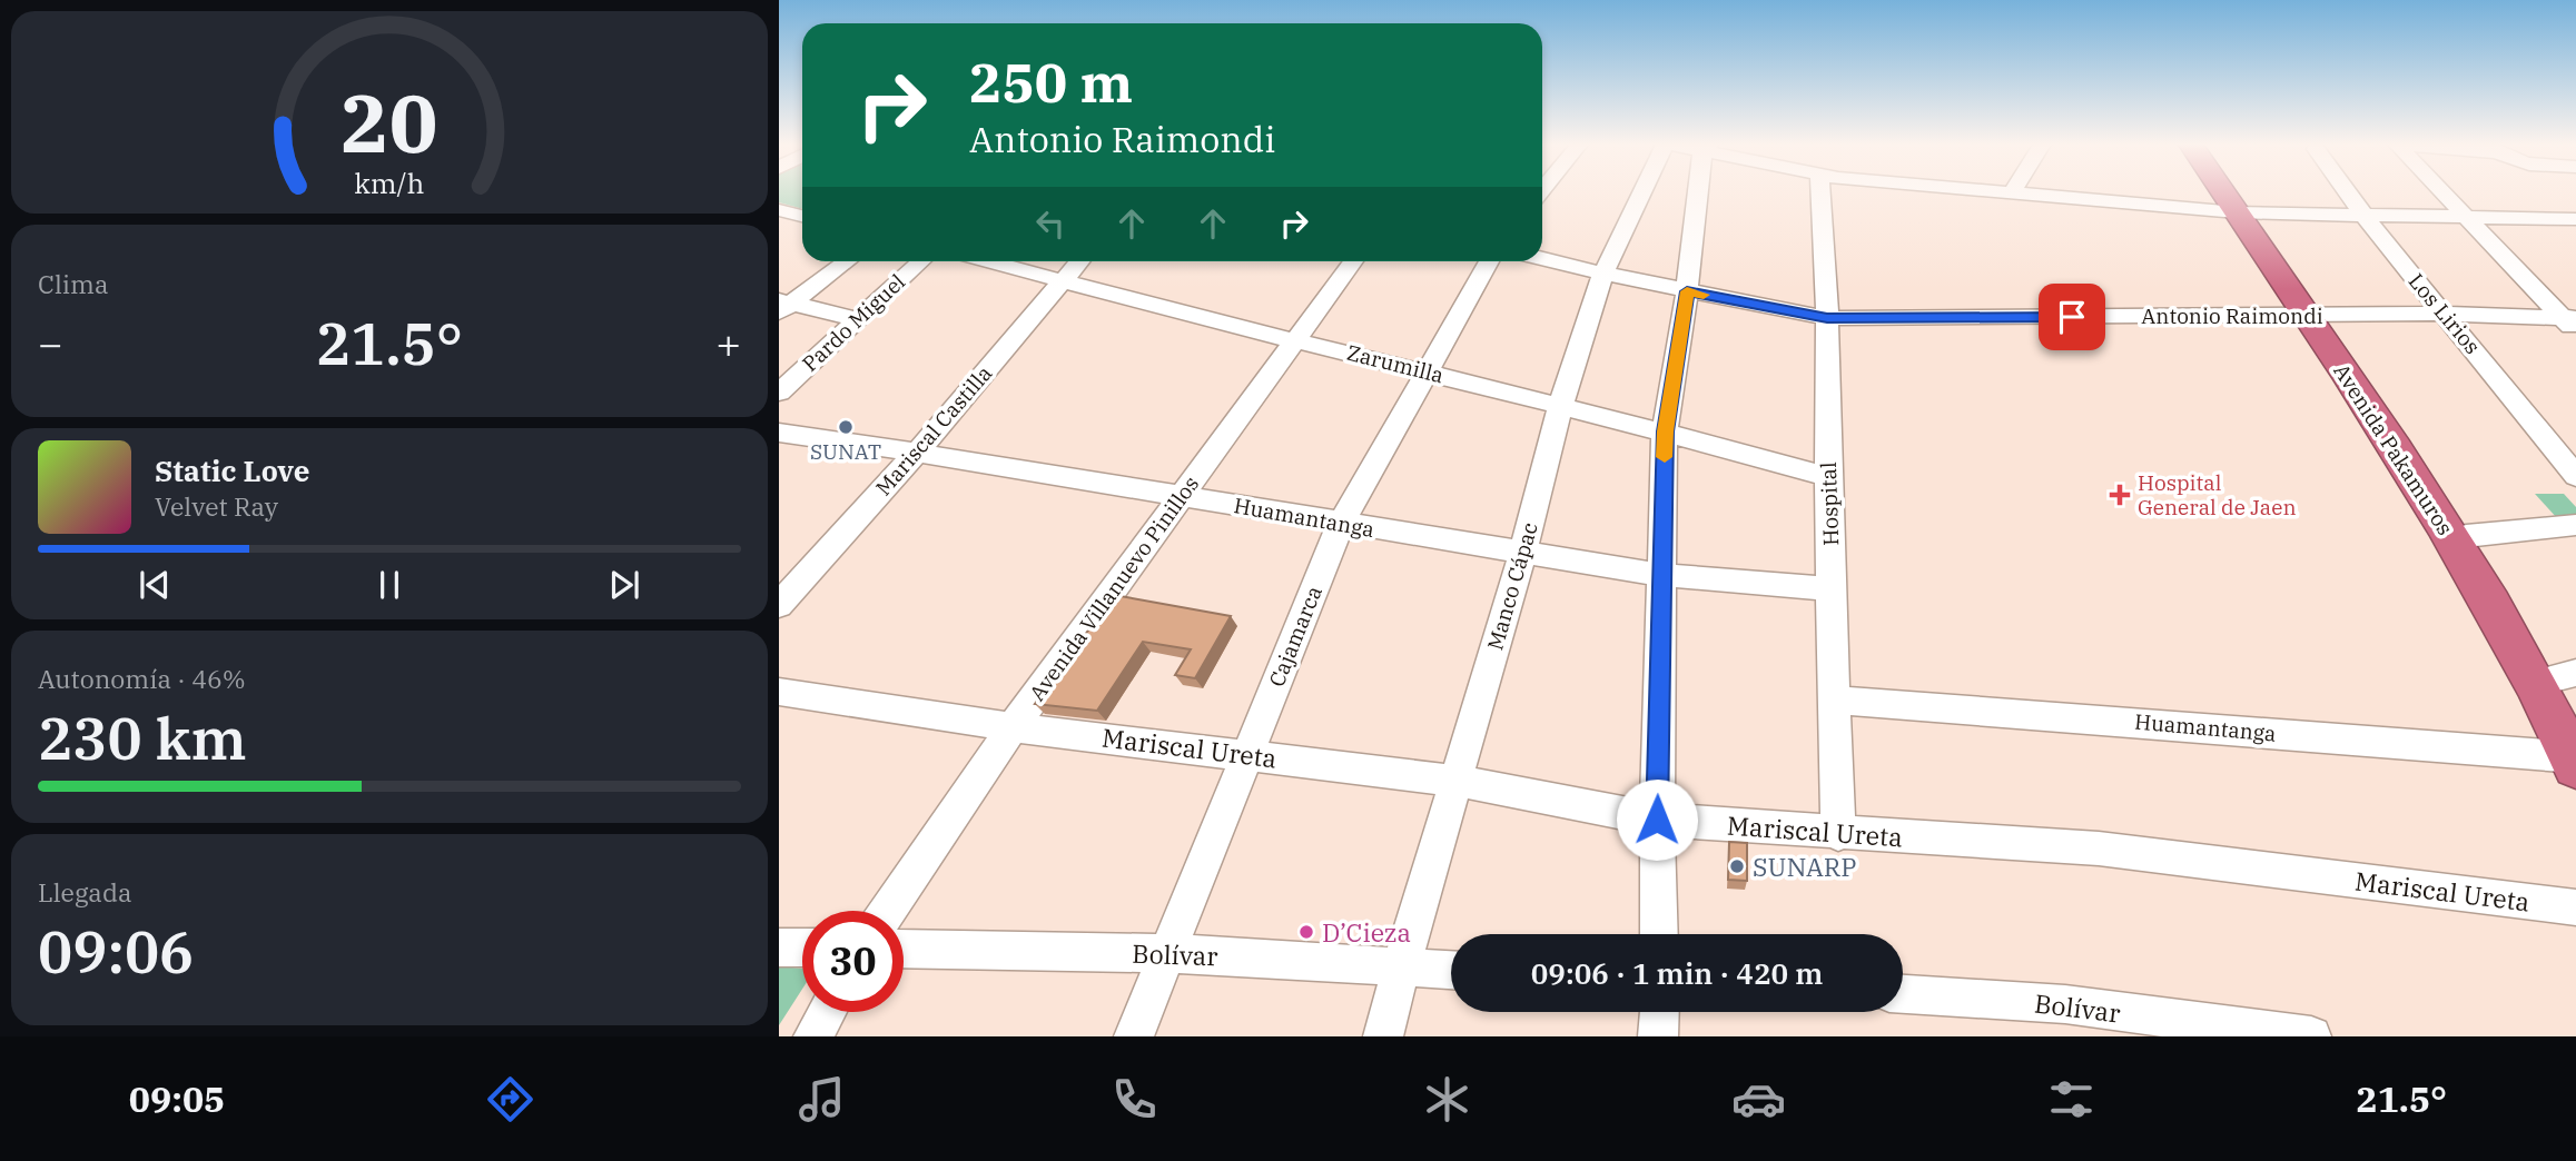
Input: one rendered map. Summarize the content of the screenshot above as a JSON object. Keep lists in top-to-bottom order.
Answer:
{
  "streets": {
    "highway": ["Avenida Pakamuros"],
    "street": [
      "Los Lirios",
      "Antonio Raimondi",
      "Pardo Miguel",
      "Zarumilla",
      "Mariscal Castilla",
      "Hospital",
      "Huamantanga",
      "Manco Cápac",
      "Avenida Villanuevo Pinillos",
      "Cajamarca",
      "Mariscal Ureta",
      "Bolívar"
    ]
  },
  "crossings": [
    ["Los Lirios", "Antonio Raimondi"],
    ["Antonio Raimondi", "Avenida Pakamuros"],
    ["Antonio Raimondi", "Hospital"],
    ["Antonio Raimondi", "Manco Cápac"],
    ["Zarumilla", "Mariscal Castilla"],
    ["Zarumilla", "Hospital"],
    ["Zarumilla", "Manco Cápac"],
    ["Zarumilla", "Avenida Villanuevo Pinillos"],
    ["Zarumilla", "Cajamarca"],
    ["Mariscal Castilla", "Huamantanga"],
    ["Avenida Pakamuros", "Huamantanga"],
    ["Hospital", "Huamantanga"],
    ["Hospital", "Mariscal Ureta"],
    ["Huamantanga", "Manco Cápac"],
    ["Huamantanga", "Avenida Villanuevo Pinillos"],
    ["Huamantanga", "Cajamarca"],
    ["Manco Cápac", "Mariscal Ureta"],
    ["Manco Cápac", "Bolívar"],
    ["Avenida Villanuevo Pinillos", "Mariscal Ureta"],
    ["Cajamarca", "Mariscal Ureta"],
    ["Cajamarca", "Bolívar"]
  ],
  "places": {
    "other": ["SUNAT", "SUNARP", "D’Cieza"],
    "health": ["Hospital General de Jaen"]
  },
  "page": {
    "turn": ["250 m", "Antonio Raimondi"],
    "tile": [
      "Clima",
      ["Autonomía · 46%", "230 km"],
      ["Llegada", "09:06"]
    ],
    "heat": ["−", "21.5°", "+"],
    "song": ["Static Love", "Velvet Ray"],
    "limit": "30",
    "trip": "09:06 · 1 min · 420 m",
    "tabs": ["09:05", "21.5°"],
    "gauge": ["20", "km/h"]
  }
}
